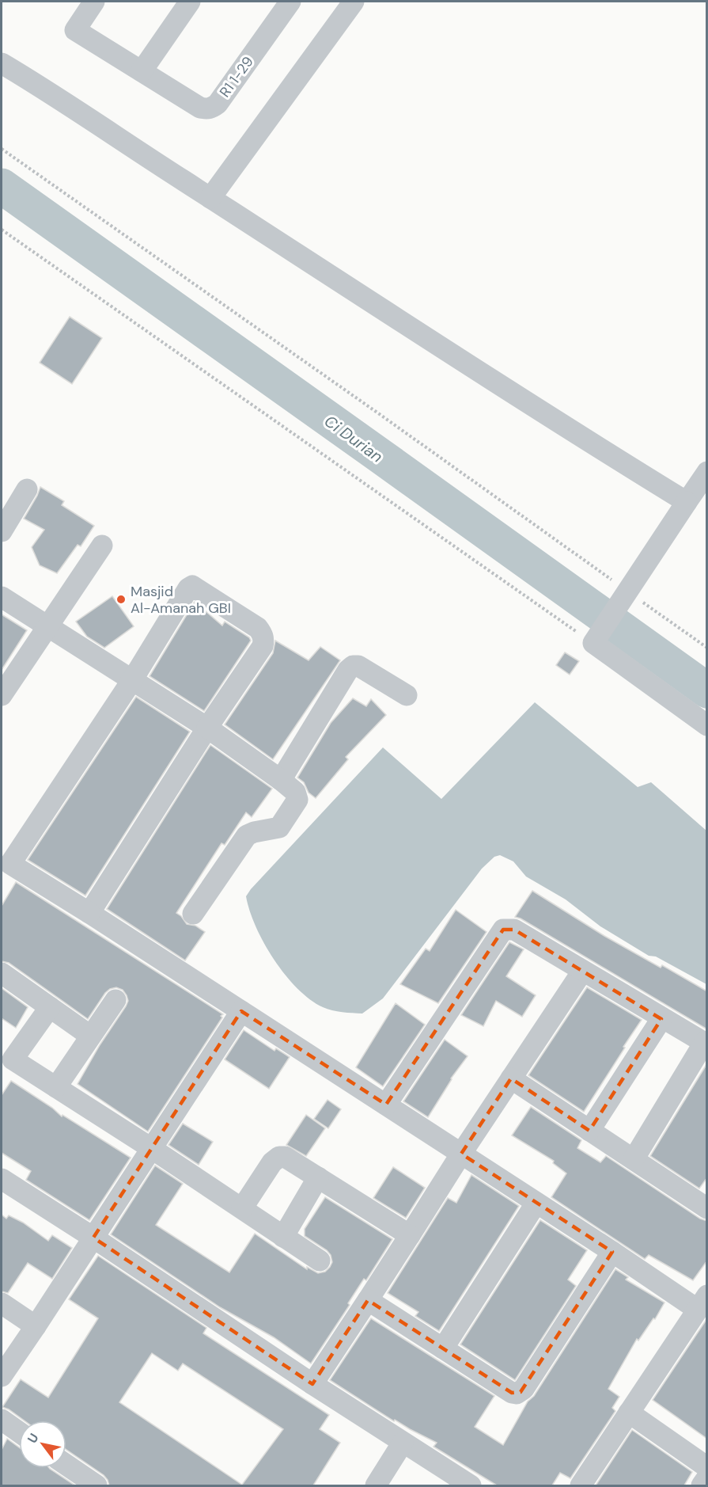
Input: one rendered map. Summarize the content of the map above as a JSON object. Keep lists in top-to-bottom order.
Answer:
{
  "streets": {
    "street": ["R1 1-29"]
  },
  "water": ["Ci Durian"],
  "places": ["Masjid Al-Amanah GBI"],
  "north": "top left"
}
